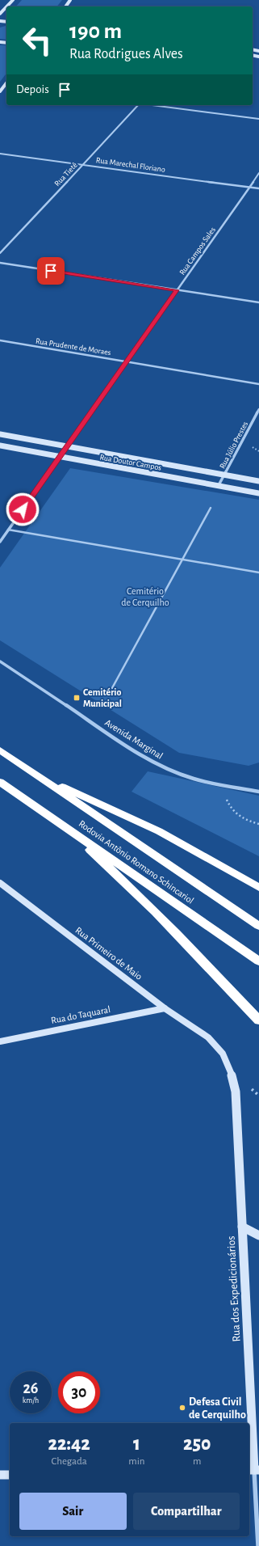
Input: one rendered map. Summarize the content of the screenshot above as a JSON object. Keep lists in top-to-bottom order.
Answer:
{
  "streets": {
    "highway": ["Rodovia Antônio Romano Schincariol"],
    "street": [
      "Rua Marechal Floriano",
      "Rua Tietê",
      "Rua Campos Sales",
      "Rua Prudente de Moraes",
      "Rua Júlio Prestes",
      "Rua Doutor Campos",
      "Avenida Marginal",
      "Rua Primeiro de Maio",
      "Rua do Taquaral",
      "Rua dos Expedicionários"
    ]
  },
  "crossings": [
    ["Rua Marechal Floriano", "Rua Tietê"],
    ["Rua Marechal Floriano", "Rua Campos Sales"],
    ["Rua Campos Sales", "Rua Prudente de Moraes"],
    ["Rua Campos Sales", "Rua Doutor Campos"],
    ["Rua Júlio Prestes", "Rua Doutor Campos"],
    ["Rua Primeiro de Maio", "Rua do Taquaral"],
    ["Rua Primeiro de Maio", "Rua dos Expedicionários"]
  ],
  "parks": ["Cemitério de Cerquilho"],
  "places": {
    "transit": ["Cemitério Municipal"],
    "other": ["Defesa Civil de Cerquilho"]
  },
  "page": {
    "turn": ["190 m", "Rua Rodrigues Alves"],
    "then": "Depois",
    "speed": "26 km/h",
    "limit": "30",
    "eta": [
      "22:42",
      "Chegada",
      "1",
      "min",
      "250",
      "m"
    ],
    "buttons": ["Sair", "Compartilhar"]
  }
}
